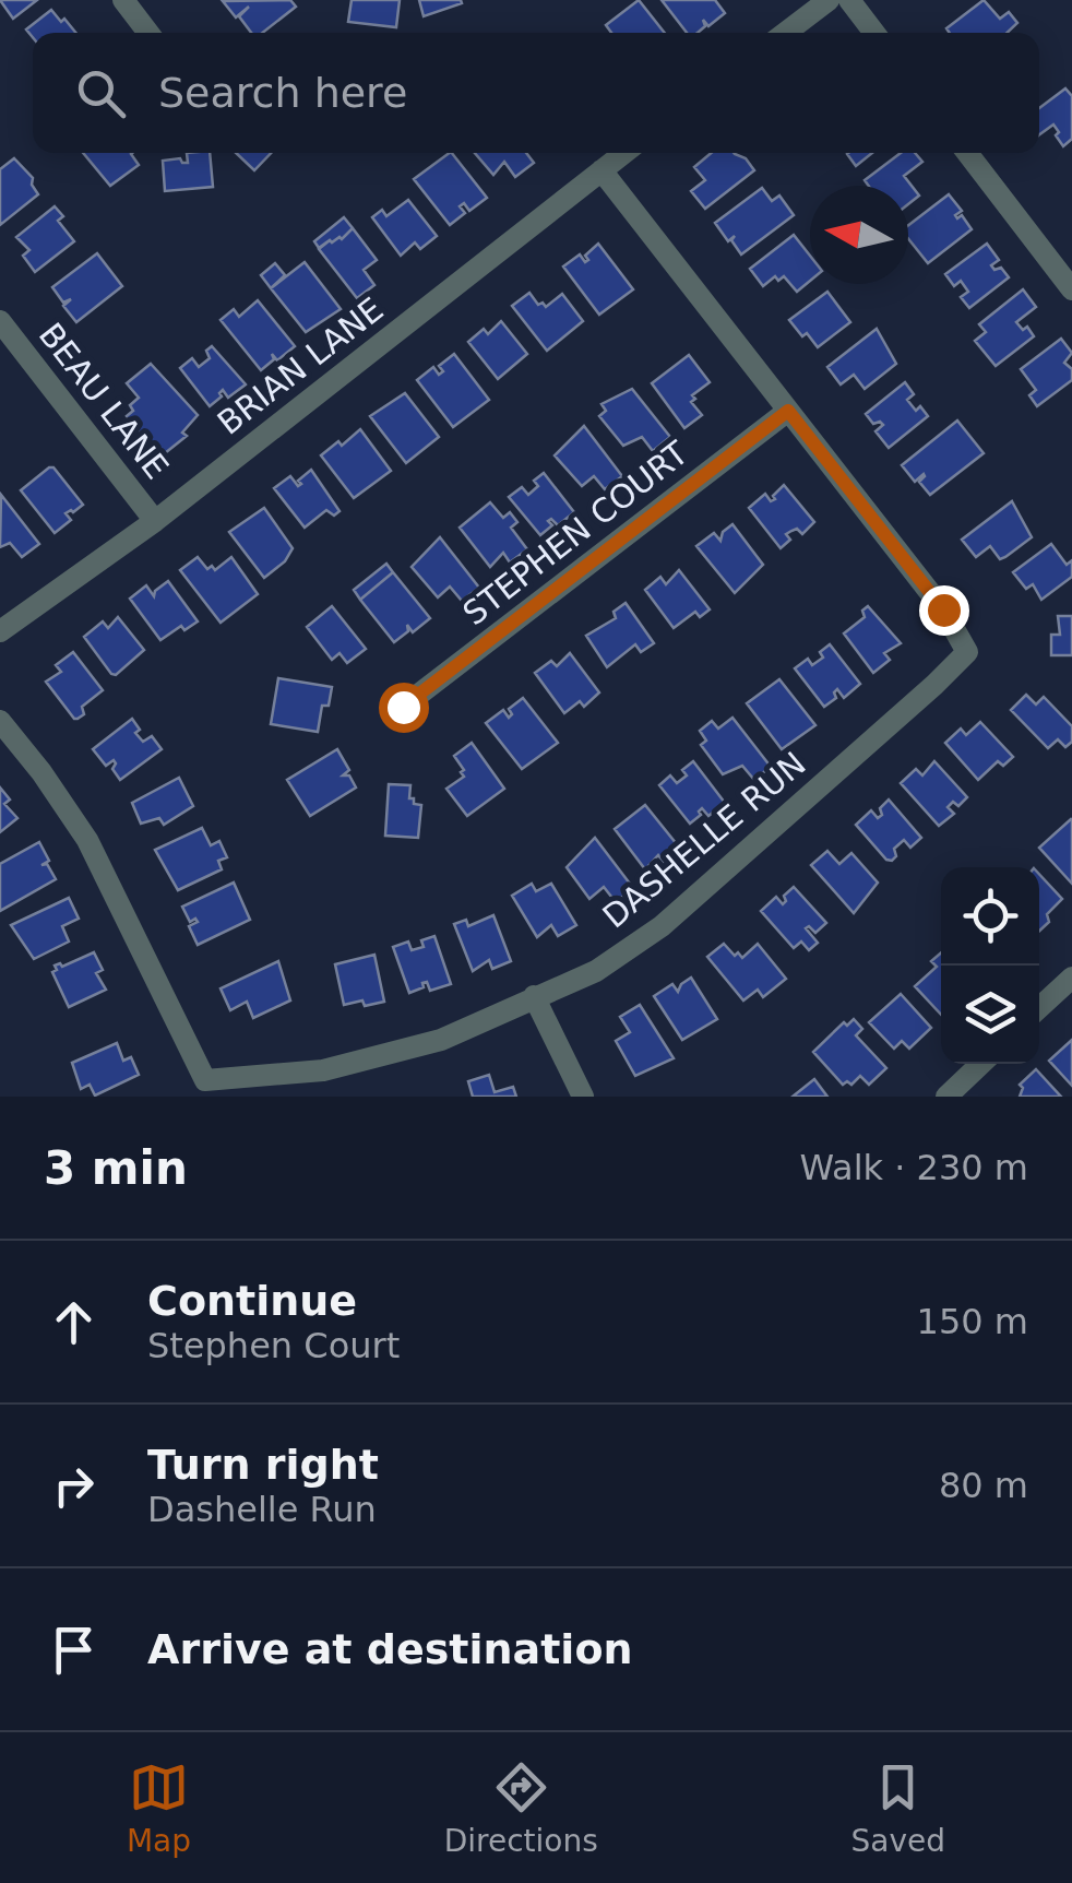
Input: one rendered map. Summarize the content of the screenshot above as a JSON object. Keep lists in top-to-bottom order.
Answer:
{
  "streets": {
    "street": [
      "BRIAN LANE",
      "BEAU LANE",
      "STEPHEN COURT",
      "DASHELLE RUN"
    ]
  },
  "crossings": [
    ["BRIAN LANE", "BEAU LANE"],
    ["BRIAN LANE", "DASHELLE RUN"],
    ["STEPHEN COURT", "DASHELLE RUN"]
  ],
  "north": "left",
  "page": {
    "search": "Search here",
    "heading": ["3 min", "Walk · 230 m"],
    "list": [
      ["Continue", "Stephen Court", "150 m"],
      ["Turn right", "Dashelle Run", "80 m"],
      "Arrive at destination"
    ],
    "nav": ["Map", "Directions", "Saved"]
  }
}
